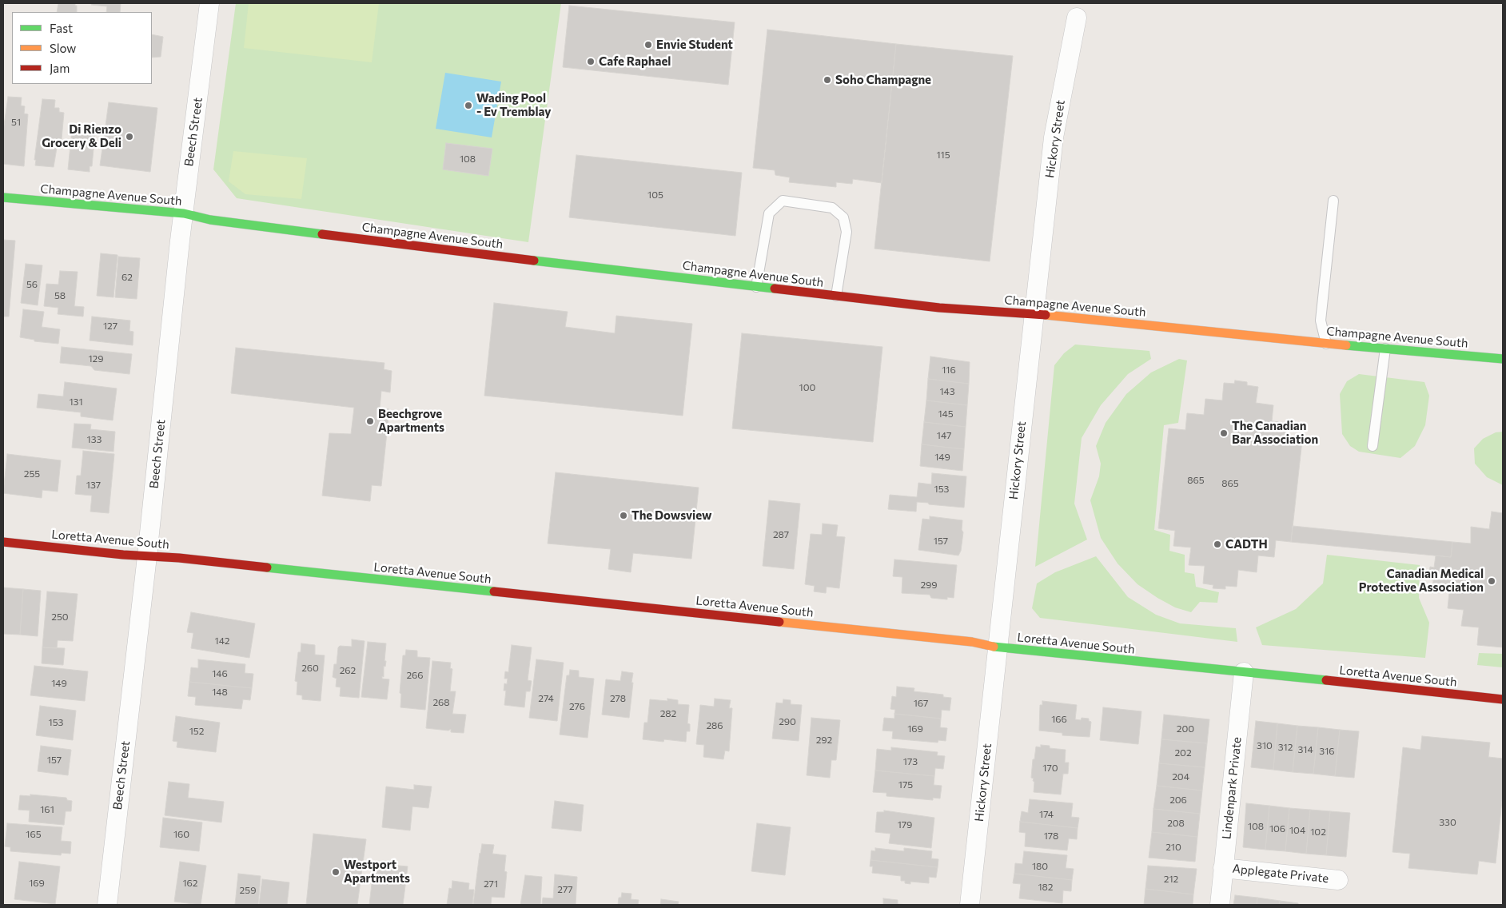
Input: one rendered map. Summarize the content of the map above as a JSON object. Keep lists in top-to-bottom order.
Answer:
{
  "streets": {
    "street": [
      "Beech Street",
      "Hickory Street",
      "Champagne Avenue South",
      "Loretta Avenue South",
      "Lindenpark Private",
      "Applegate Private"
    ]
  },
  "crossings": [
    ["Beech Street", "Champagne Avenue South"],
    ["Beech Street", "Loretta Avenue South"],
    ["Hickory Street", "Champagne Avenue South"],
    ["Hickory Street", "Loretta Avenue South"],
    ["Loretta Avenue South", "Lindenpark Private"],
    ["Lindenpark Private", "Applegate Private"]
  ],
  "places": [
    "Envie Student",
    "Cafe Raphael",
    "Soho Champagne",
    "Wading Pool - Ev Tremblay",
    "Di Rienzo Grocery & Deli",
    "Beechgrove Apartments",
    "The Canadian Bar Association",
    "The Dowsview",
    "CADTH",
    "Canadian Medical Protective Association",
    "Westport Apartments"
  ],
  "house_numbers": [
    "51",
    "115",
    "108",
    "105",
    "62",
    "56",
    "58",
    "127",
    "129",
    "116",
    "100",
    "143",
    "131",
    "145",
    "147",
    "133",
    "149",
    "255",
    "865",
    "865",
    "137",
    "153",
    "287",
    "157",
    "299",
    "250",
    "142",
    "260",
    "262",
    "146",
    "266",
    "149",
    "148",
    "274",
    "278",
    "268",
    "167",
    "276",
    "282",
    "166",
    "290",
    "153",
    "286",
    "169",
    "200",
    "152",
    "292",
    "310",
    "312",
    "314",
    "316",
    "202",
    "157",
    "173",
    "170",
    "204",
    "175",
    "206",
    "161",
    "174",
    "330",
    "208",
    "179",
    "108",
    "106",
    "104",
    "102",
    "165",
    "160",
    "178",
    "210",
    "180",
    "212",
    "169",
    "162",
    "271",
    "182",
    "277",
    "259"
  ],
  "legend": ["Fast", "Slow", "Jam"]
}
